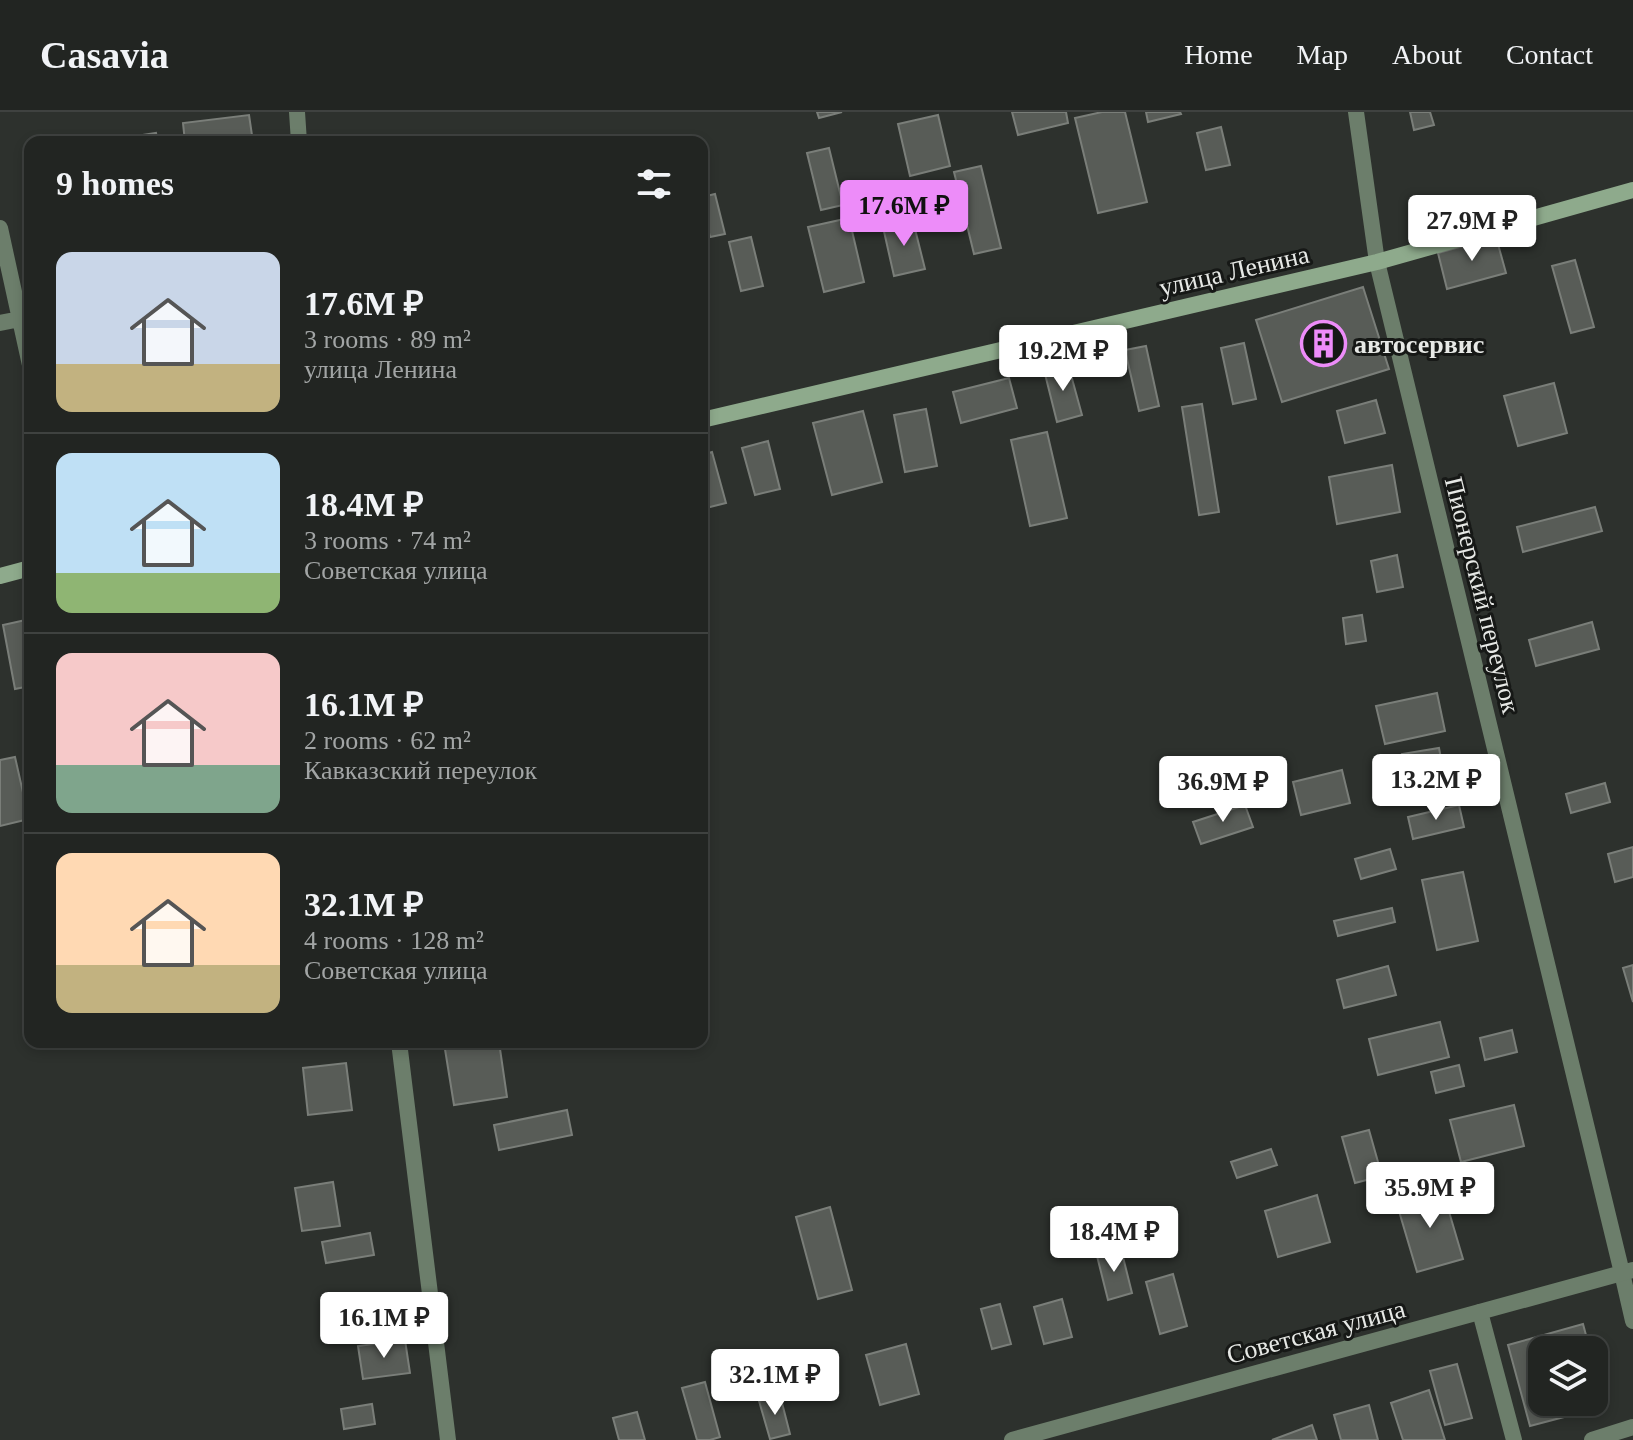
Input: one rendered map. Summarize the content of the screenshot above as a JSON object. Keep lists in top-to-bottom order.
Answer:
{
  "streets": {
    "street": ["улица Ленина", "Пионерский переулок", "Советская улица"]
  },
  "crossings": [
    ["улица Ленина", "Пионерский переулок"],
    ["Пионерский переулок", "Советская улица"]
  ],
  "places": {
    "building": ["автосервис"]
  },
  "page": {
    "header": "Casavia",
    "nav": [
      "Home",
      "Map",
      "About",
      "Contact"
    ],
    "heading": "9 homes",
    "price": [
      "17.6M ₽",
      "27.9M ₽",
      "19.2M ₽",
      "13.2M ₽",
      "36.9M ₽",
      "35.9M ₽",
      "18.4M ₽",
      "16.1M ₽",
      "32.1M ₽"
    ],
    "list": [
      {
        "name": "17.6M ₽",
        "note": "3 rooms · 89 m² · улица Ленина"
      },
      {
        "name": "18.4M ₽",
        "note": "3 rooms · 74 m² · Советская улица"
      },
      {
        "name": "16.1M ₽",
        "note": "2 rooms · 62 m² · Кавказский переулок"
      },
      {
        "name": "32.1M ₽",
        "note": "4 rooms · 128 m² · Советская улица"
      }
    ]
  }
}
